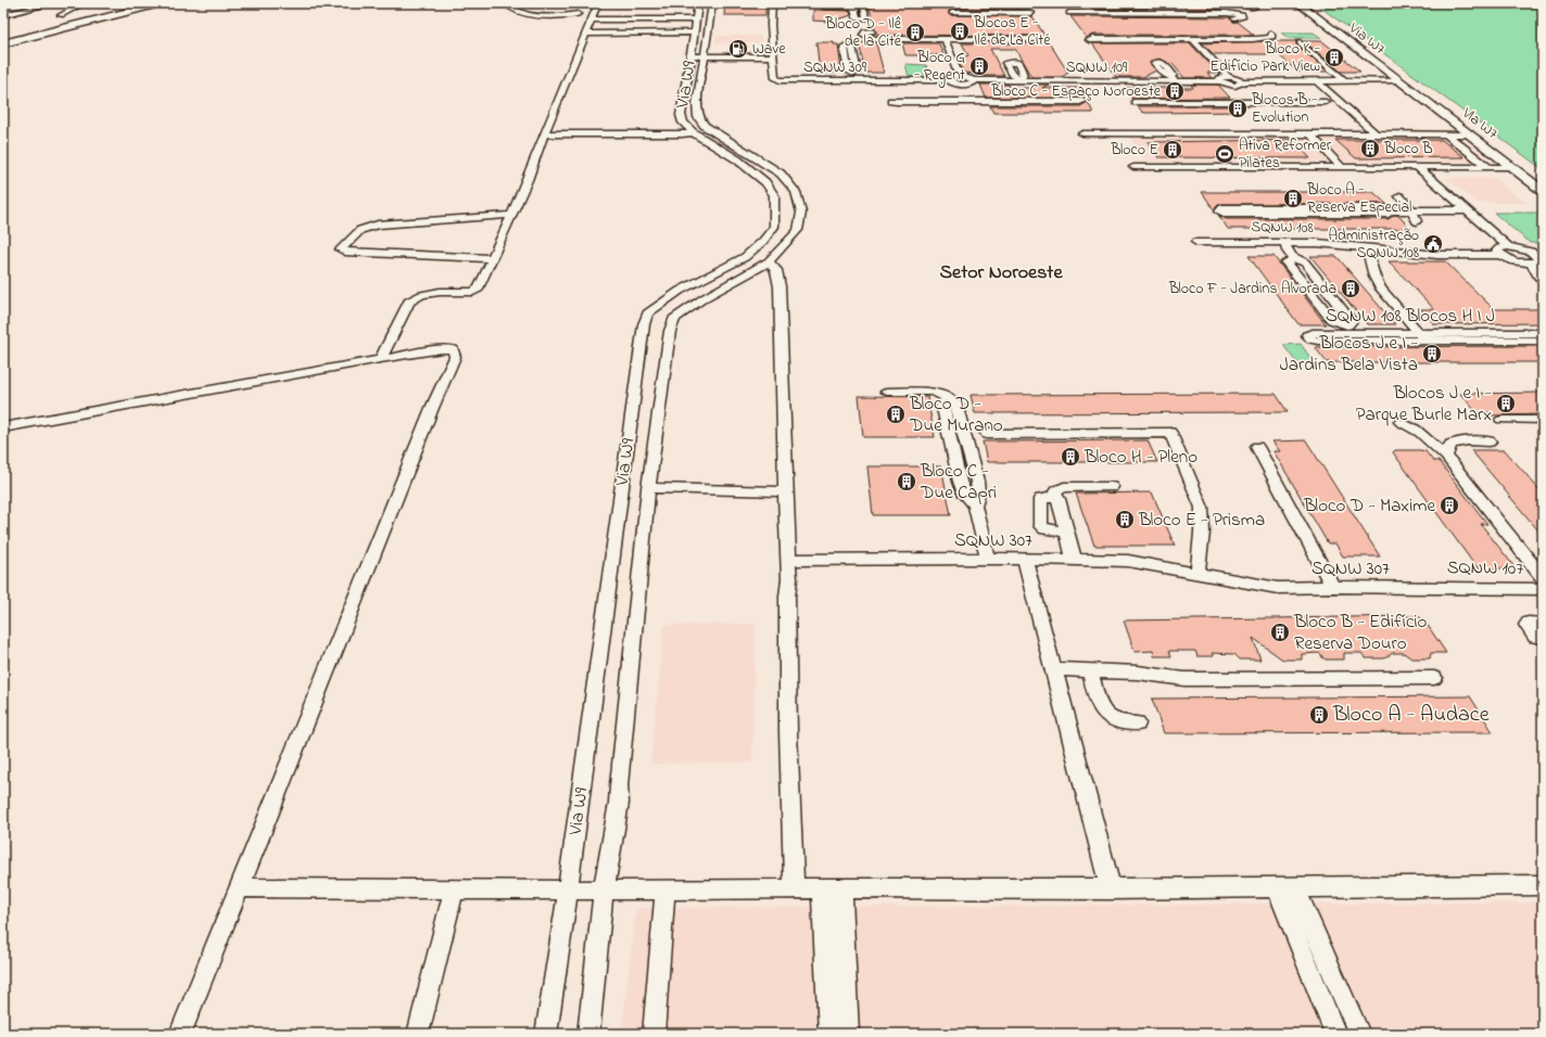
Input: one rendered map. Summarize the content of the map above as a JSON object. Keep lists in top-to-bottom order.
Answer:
{
  "streets": {
    "main road": ["Via W7", "Vla W7"],
    "street": [
      "SQNW 309",
      "SQNW 109",
      "Via W9",
      "SQNW 108",
      "SQNW 108 Blocos H I J",
      "SQNW 307",
      "SQNW 107"
    ]
  },
  "crossings": [
    ["Via W7", "Vla W7"],
    ["SQNW 307", "SQNW 107"]
  ],
  "districts": ["Setor Noroeste"],
  "places": {
    "building": [
      "Blocos E - Ilê de La Cité",
      "Bloco D - Ilê de la Cité",
      "Bloco K - Edifício Park View",
      "Bloco G - Regent",
      "Bloco C - Espaço Noroeste",
      "Blocos B - Evolution",
      "Bloco B",
      "Bloco E",
      "Bloco A - Reserva Especial",
      "Bloco F - Jardins Alvorada",
      "Blocos J e I - Jardins Bela Vista",
      "Blocos J e I - Parque Burle Marx",
      "Bloco D - Due Murano",
      "Bloco H - Pleno",
      "Bloco C - Due Capri",
      "Bloco D - Maxime",
      "Bloco E - Prisma",
      "Bloco B - Edifício Reserva Douro",
      "Bloco A - Audace"
    ],
    "fuel station": ["Wave"],
    "sports": ["Ativa Reformer Pilates"],
    "public building": ["Administração SQNW 108"]
  }
}
